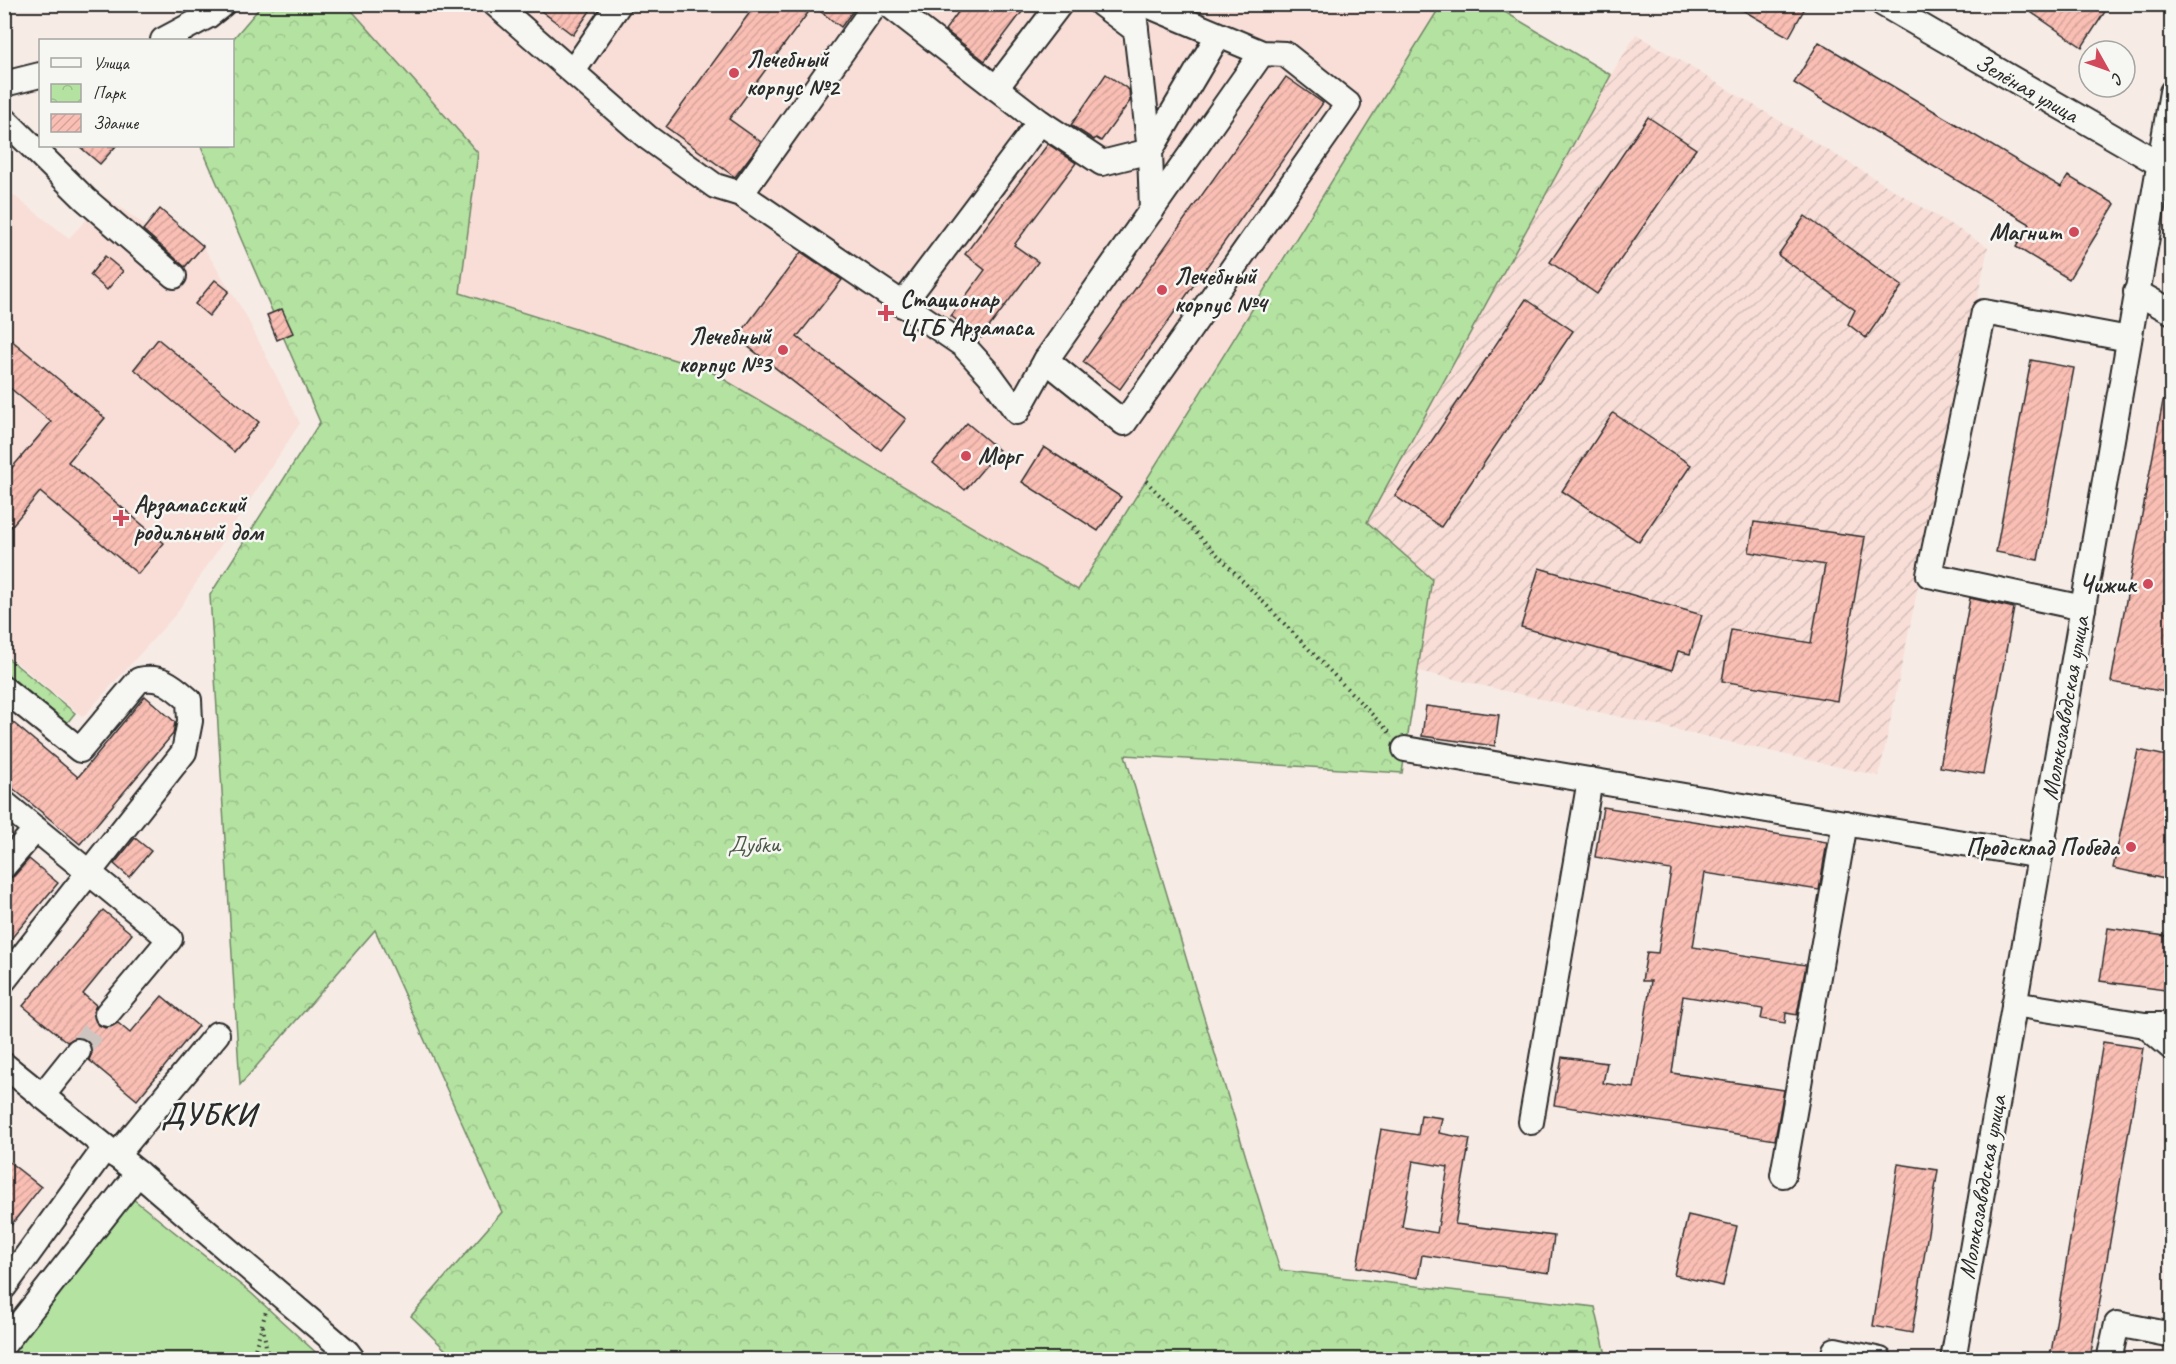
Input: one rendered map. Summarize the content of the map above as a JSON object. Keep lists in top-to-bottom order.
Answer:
{
  "streets": {
    "street": ["Зелёная улица", "Молокозаводская улица"]
  },
  "crossings": [
    ["Зелёная улица", "Молокозаводская улица"]
  ],
  "districts": ["ДУБКИ"],
  "parks": ["Дубки"],
  "places": {
    "other": [
      "Лечебный корпус №2",
      "Магнит",
      "Лечебный корпус №4",
      "Лечебный корпус №3",
      "Морг",
      "Чижик",
      "Продсклад Победа"
    ],
    "health": ["Стационар ЦГБ Арзамаса", "Арзамасский родильный дом"]
  },
  "legend": ["Улица", "Парк", "Здание"],
  "north": "bottom right"
}
